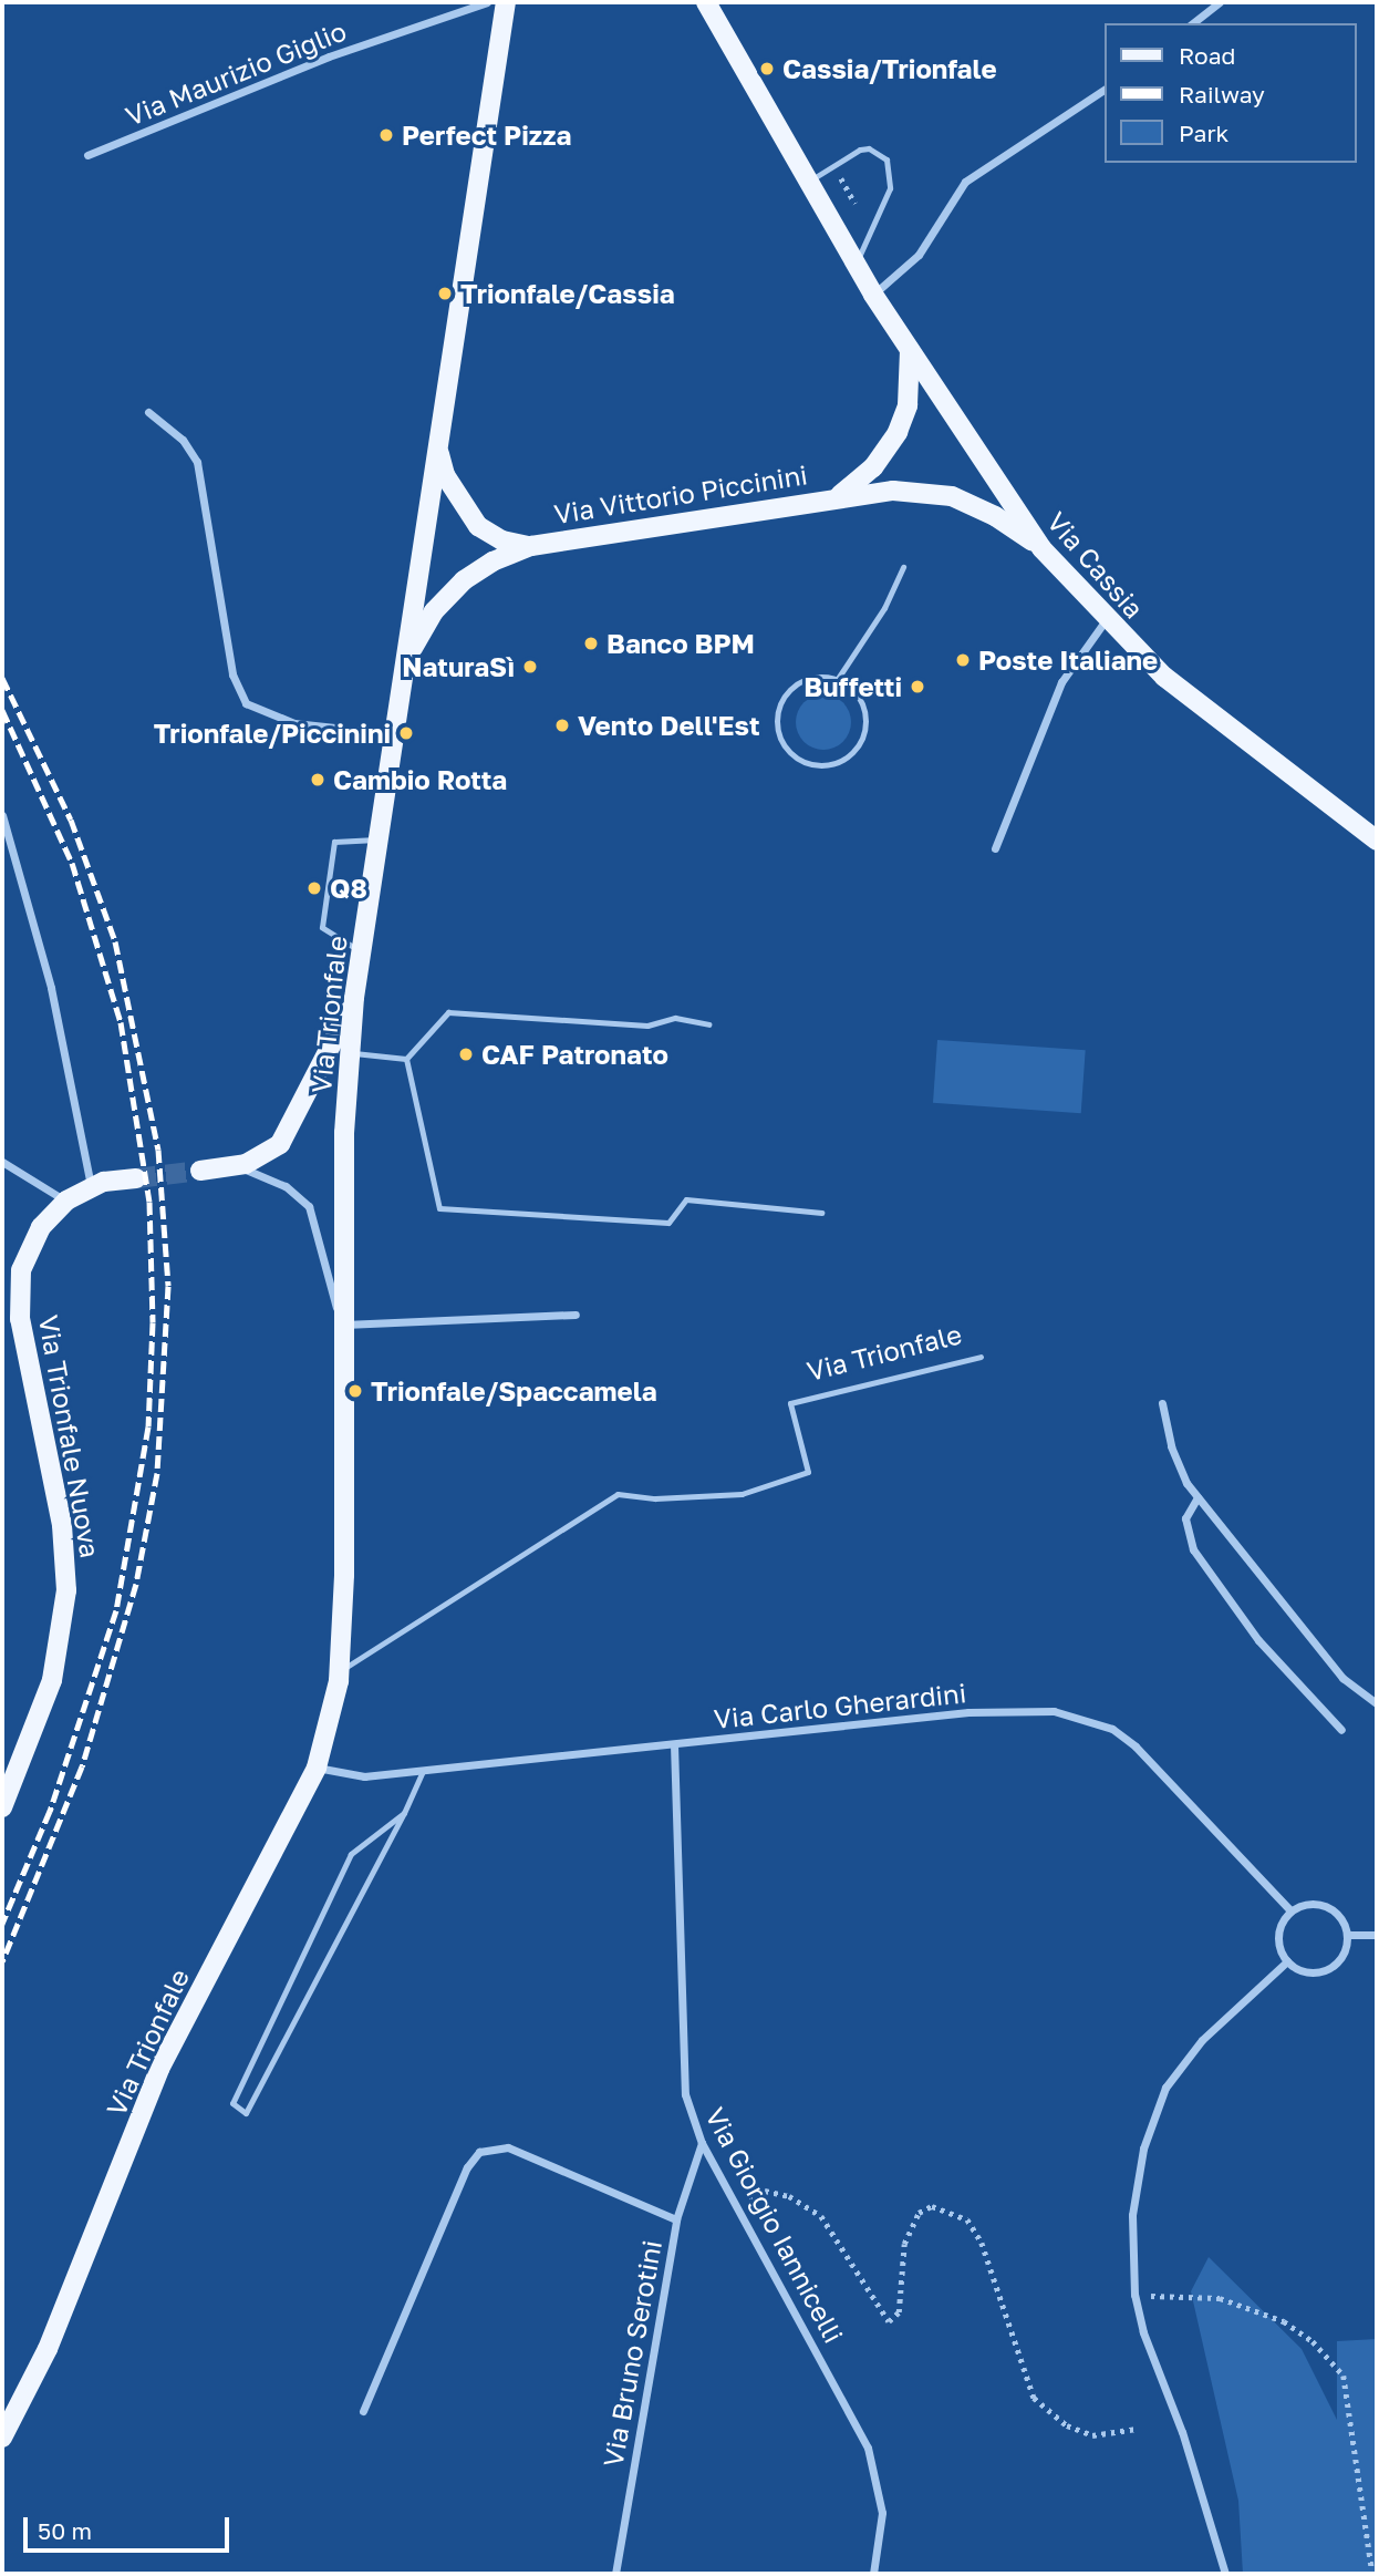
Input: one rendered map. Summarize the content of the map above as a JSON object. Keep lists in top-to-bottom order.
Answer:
{
  "streets": {
    "main road": [
      "Via Vittorio Piccinini",
      "Via Cassia",
      "Via Trionfale",
      "Via Trionfale Nuova"
    ],
    "street": [
      "Via Maurizio Giglio",
      "Via Carlo Gherardini",
      "Via Giorgio Iannicelli",
      "Via Bruno Serotini"
    ]
  },
  "crossings": [
    ["Via Vittorio Piccinini", "Via Cassia"],
    ["Via Vittorio Piccinini", "Via Trionfale"],
    ["Via Trionfale", "Via Carlo Gherardini"],
    ["Via Carlo Gherardini", "Via Giorgio Iannicelli"],
    ["Via Giorgio Iannicelli", "Via Bruno Serotini"]
  ],
  "places": [
    "Cassia/Trionfale",
    "Perfect Pizza",
    "Trionfale/Cassia",
    "Banco BPM",
    "Poste Italiane",
    "NaturaSì",
    "Buffetti",
    "Vento Dell'Est",
    "Trionfale/Piccinini",
    "Cambio Rotta",
    "Q8",
    "CAF Patronato",
    "Trionfale/Spaccamela"
  ],
  "legend": ["Road", "Railway", "Park"],
  "scale_bar": "50 m"
}
